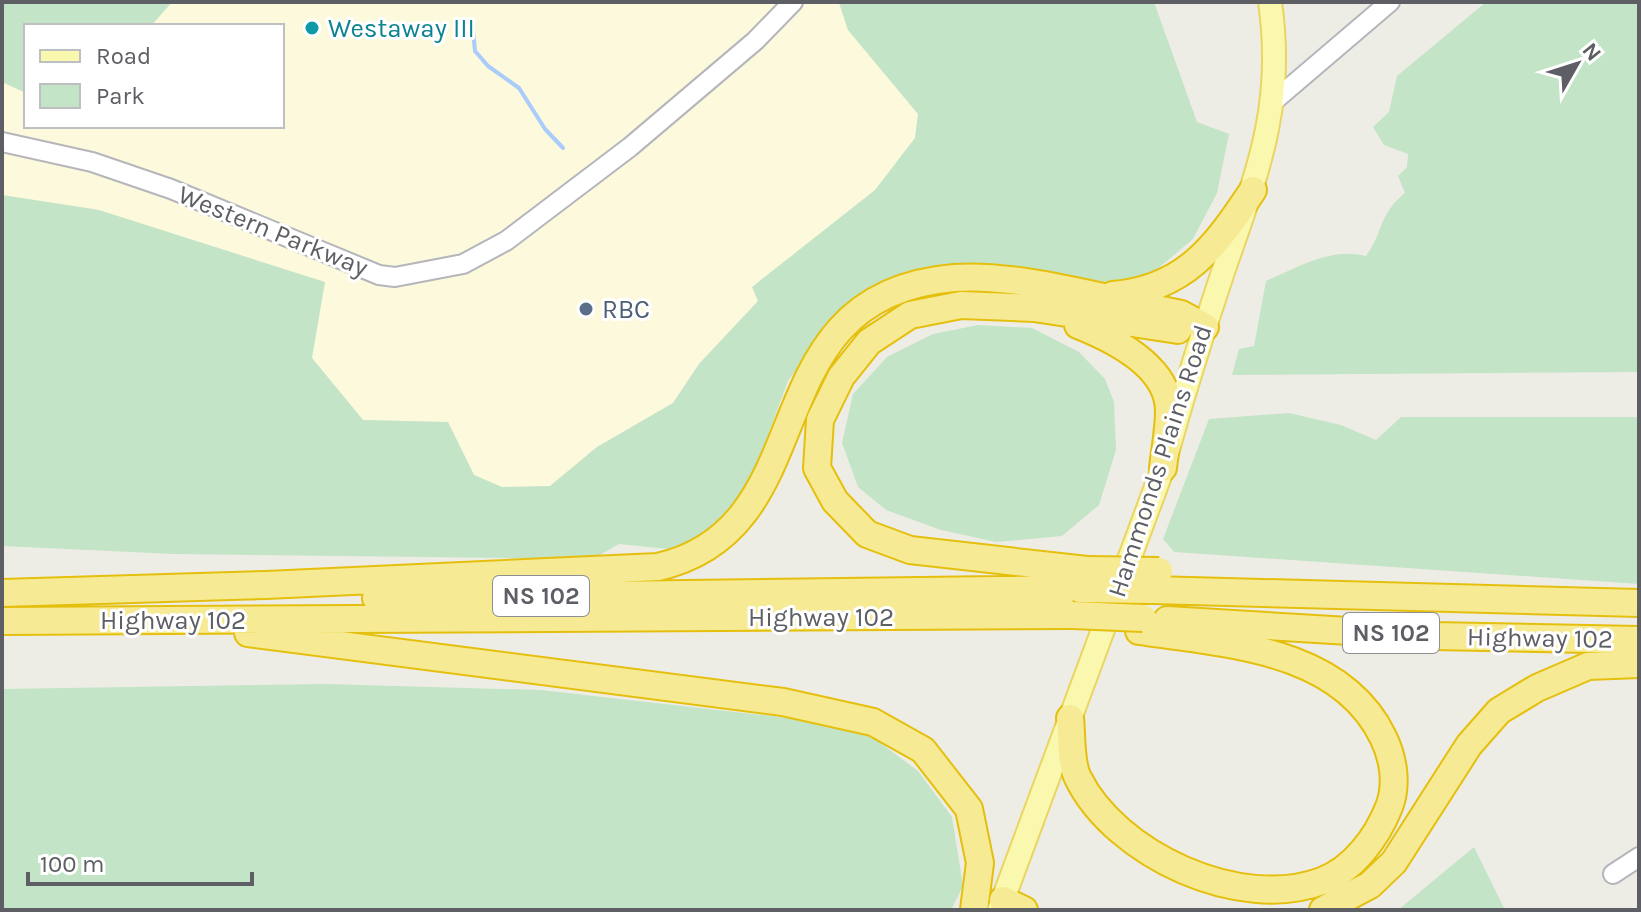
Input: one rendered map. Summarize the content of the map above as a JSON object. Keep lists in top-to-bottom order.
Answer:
{
  "streets": {
    "highway": ["NS 102", "Highway 102"],
    "main road": ["Hammonds Plains Road"],
    "street": ["Western Parkway"]
  },
  "places": ["Westaway III", "RBC"],
  "legend": ["Road", "Park"],
  "scale_bar": "100 m",
  "north": "top right"
}
